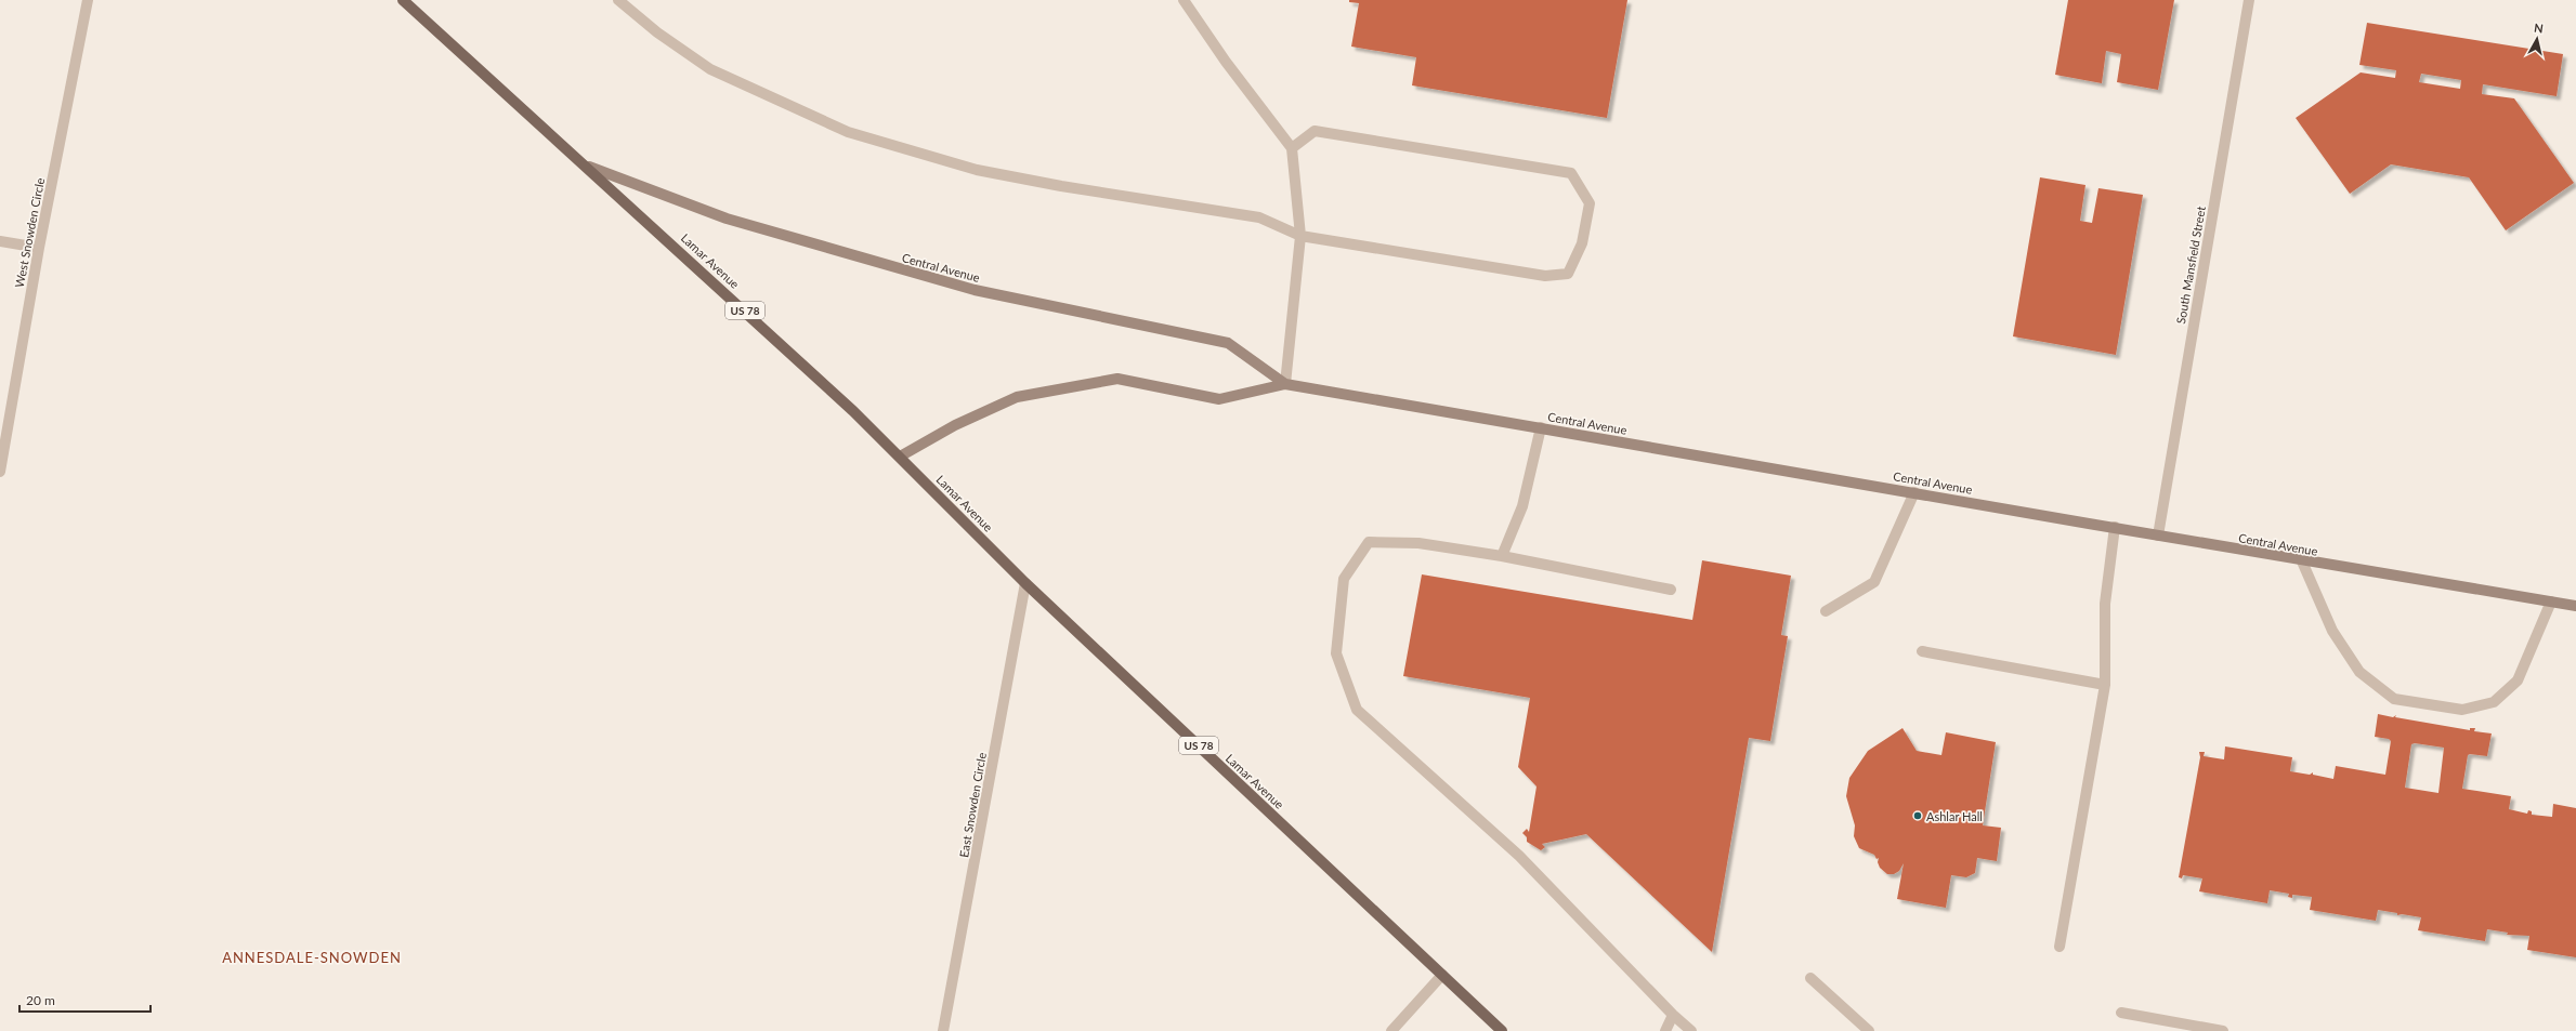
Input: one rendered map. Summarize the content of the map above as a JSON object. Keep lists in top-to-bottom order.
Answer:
{
  "streets": {
    "main road": ["Lamar Avenue", "Central Avenue", "US 78"],
    "street": ["West Snowden Circle", "South Mansfield Street", "East Snowden Circle"]
  },
  "crossings": [
    ["Lamar Avenue", "Central Avenue"],
    ["Lamar Avenue", "East Snowden Circle"],
    ["South Mansfield Street", "Central Avenue"]
  ],
  "districts": ["ANNESDALE-SNOWDEN"],
  "places": ["Ashlar Hall"],
  "scale_bar": "20 m",
  "north": "top"
}
